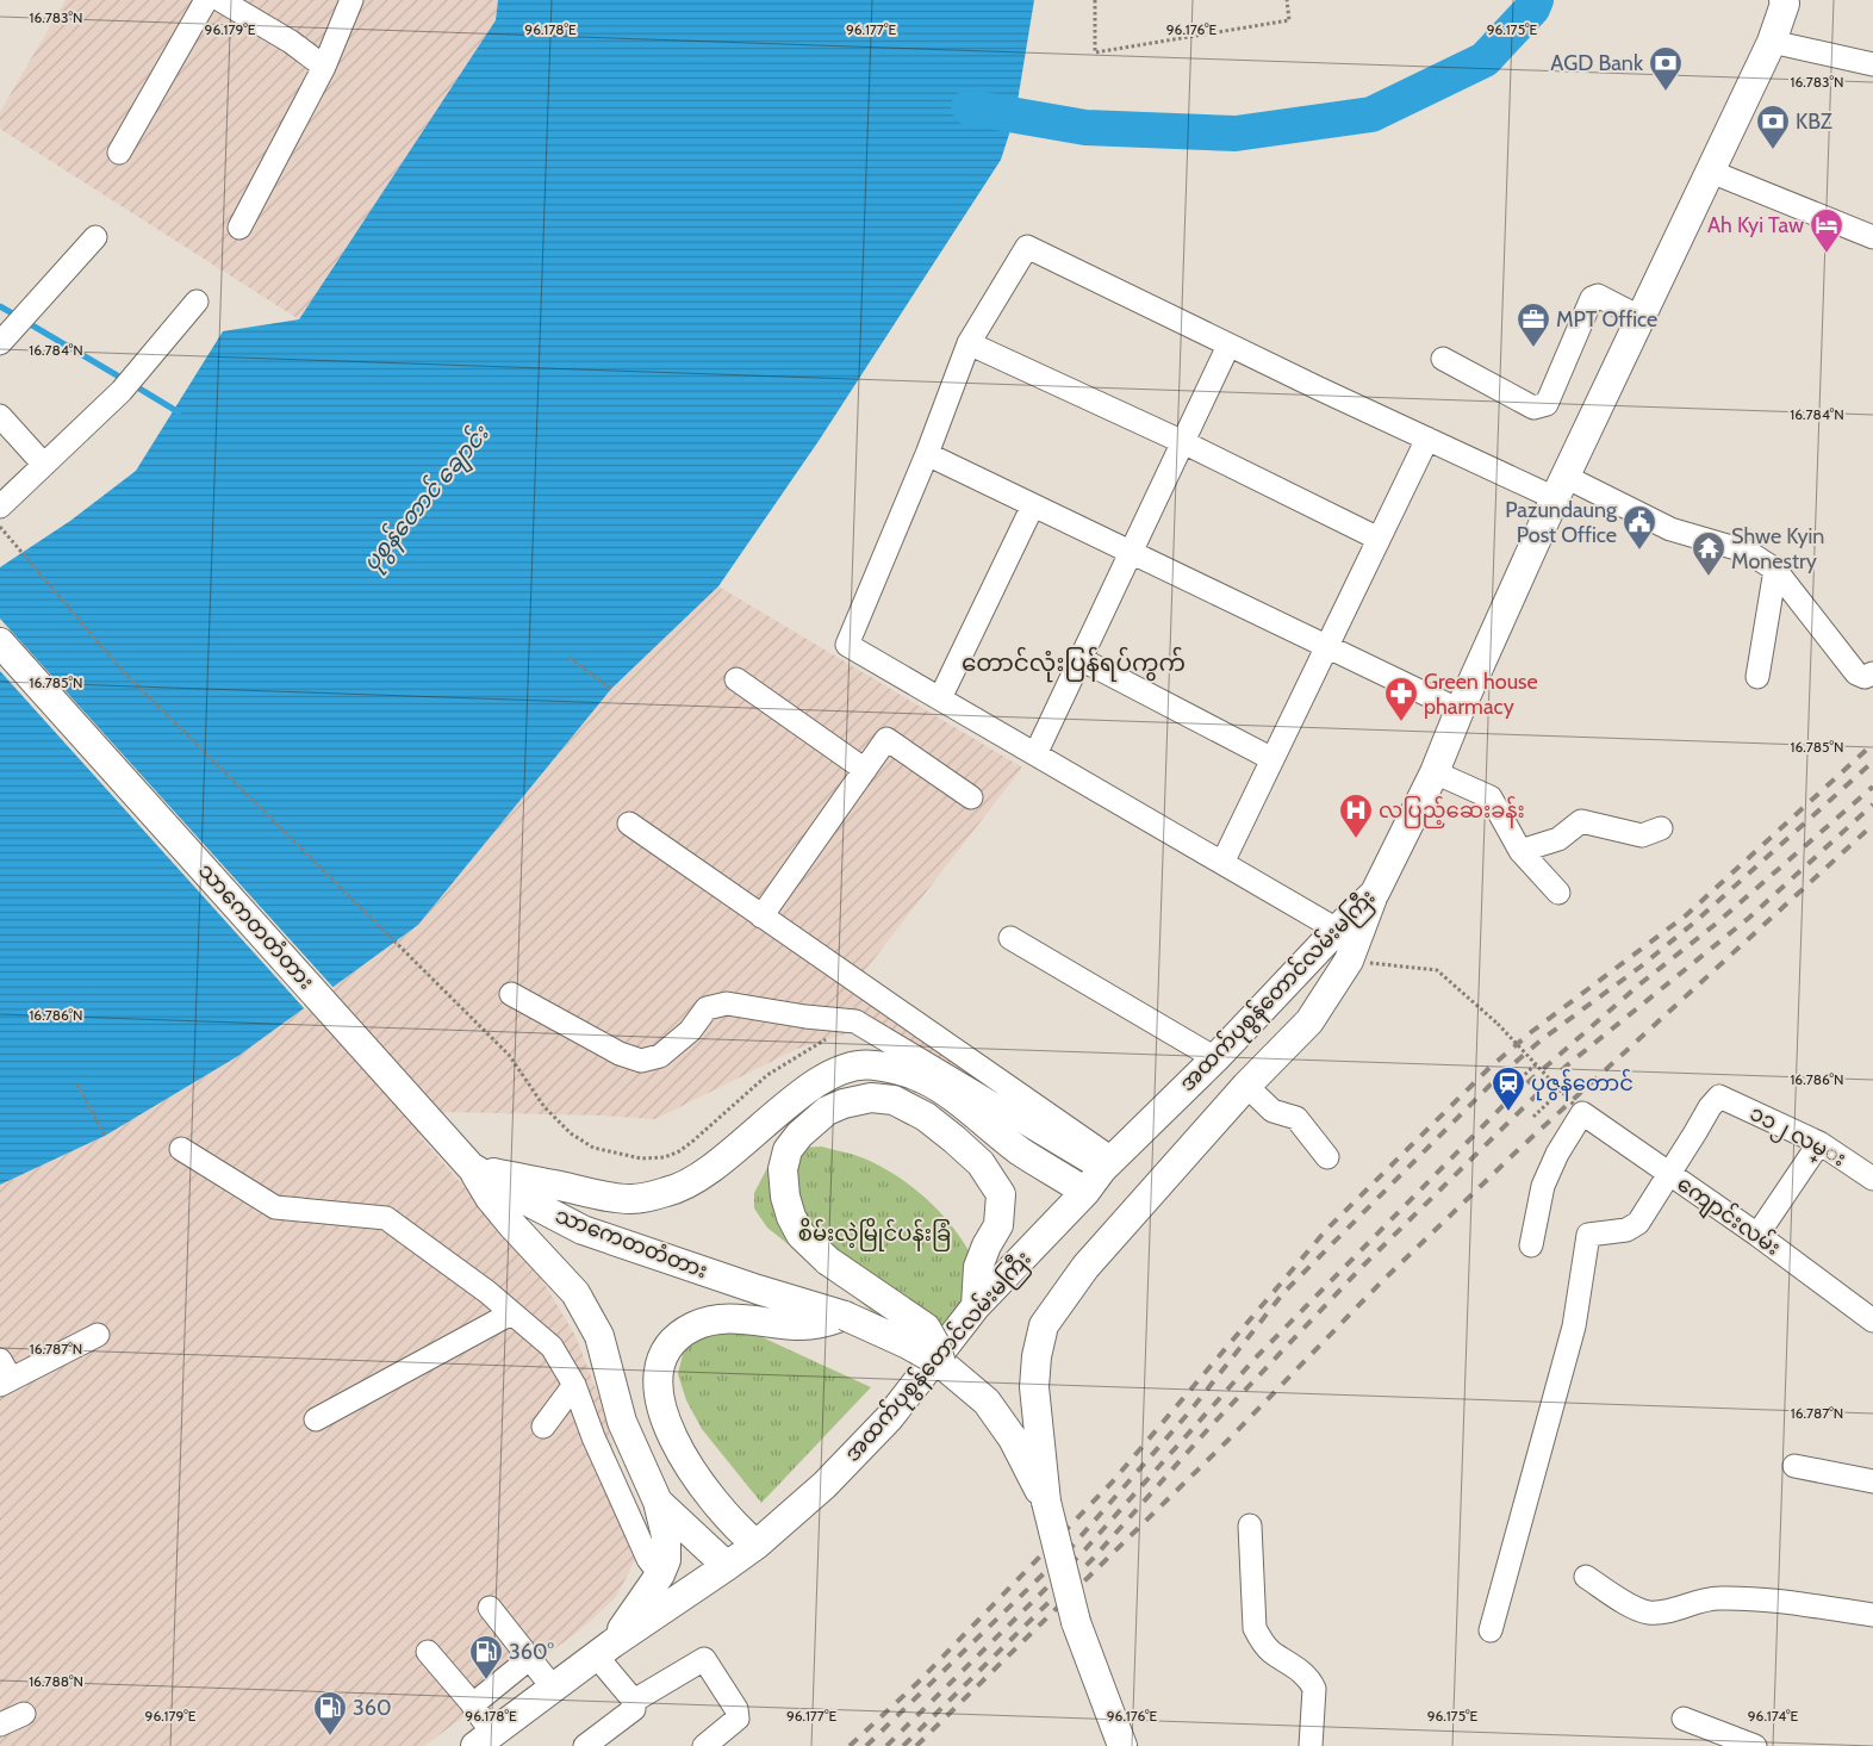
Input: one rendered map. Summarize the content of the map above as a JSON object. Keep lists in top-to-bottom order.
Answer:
{
  "streets": {
    "main road": ["သာကေတတံတား", "အထက်ပုစွန်တောင်လမ်းမကြီး"],
    "street": ["၁၁၂ လမ္း", "ကျောင်းလမ်း"]
  },
  "crossings": [
    ["၁၁၂ လမ္း", "ကျောင်းလမ်း"]
  ],
  "districts": ["တောင်လုံးပြန်ရပ်ကွက်"],
  "water": ["ပုစွန်တောင် ချောင်း"],
  "parks": ["စိမ်းလဲ့မြိုင်ပန်းခြံ"],
  "places": {
    "bank": ["AGD Bank", "KBZ"],
    "hotel": ["Ah Kyi Taw"],
    "office": ["MPT Office"],
    "public building": ["Pazundaung Post Office"],
    "temple": ["Shwe Kyin Monestry"],
    "pharmacy": ["Green house pharmacy"],
    "hospital": ["လပြည့်ဆေးခန်း"],
    "station": ["ပုဇွန်တောင်"],
    "fuel station": ["360°", "360"]
  },
  "coordinates": [
    "16.783°N",
    "96.179°E",
    "96.178°E",
    "96.177°E",
    "96.176°E",
    "96.175°E",
    "16.784°N",
    "16.785°N",
    "16.786°N",
    "16.787°N",
    "16.788°N",
    "96.174°E"
  ]
}
